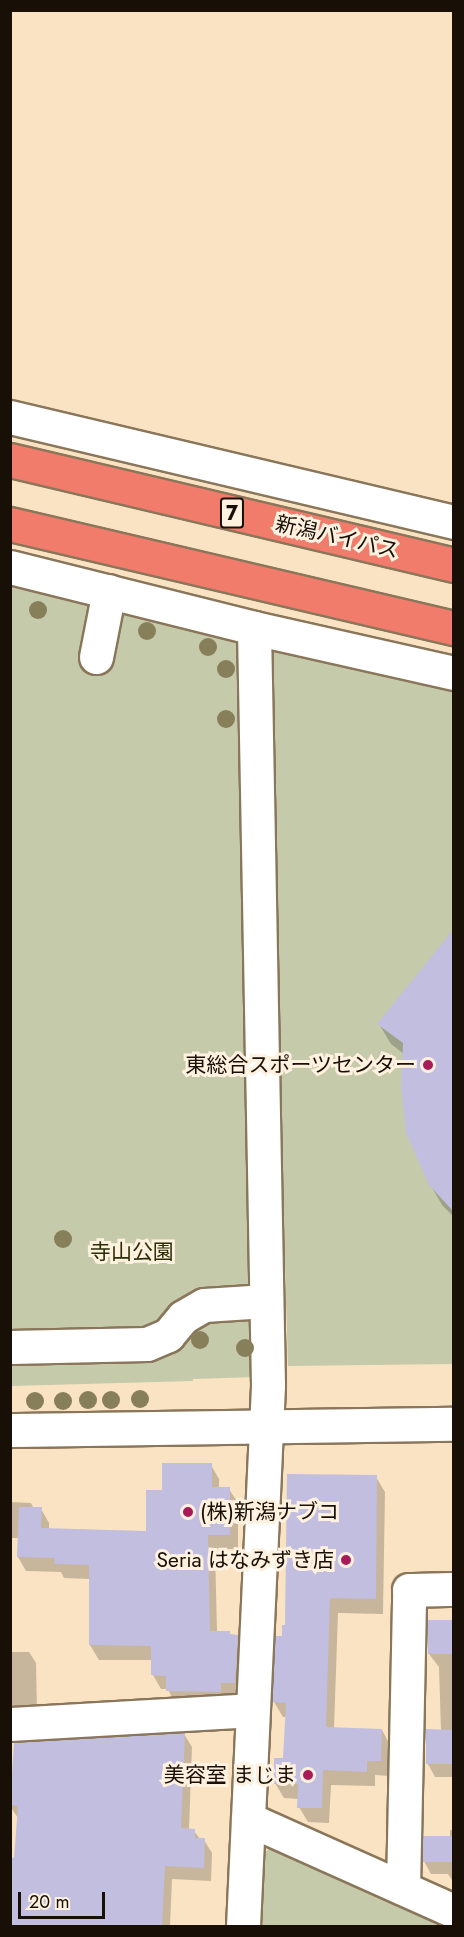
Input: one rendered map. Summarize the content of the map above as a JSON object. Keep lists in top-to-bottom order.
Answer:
{
  "streets": {
    "highway": ["7", "新潟バイパス"]
  },
  "parks": ["寺山公園"],
  "places": [
    "東総合スポーツセンター",
    "(株)新潟ナブコ",
    "Seria はなみずき店",
    "美容室 まじま"
  ],
  "scale_bar": "20 m"
}
